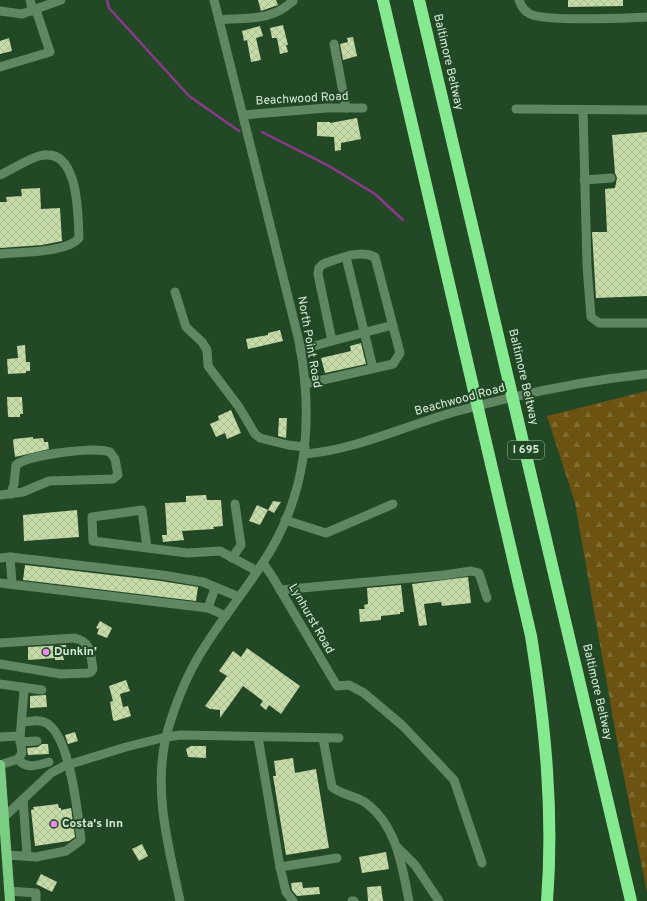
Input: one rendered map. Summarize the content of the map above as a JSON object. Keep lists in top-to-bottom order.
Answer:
{
  "streets": {
    "highway": ["Baltimore Beltway", "I 695"],
    "street": ["Beachwood Road", "North Point Road", "Lynhurst Road"]
  },
  "crossings": [
    ["Beachwood Road", "North Point Road"],
    ["North Point Road", "Lynhurst Road"]
  ],
  "places": ["Dunkin'", "Costa's Inn"]
}
